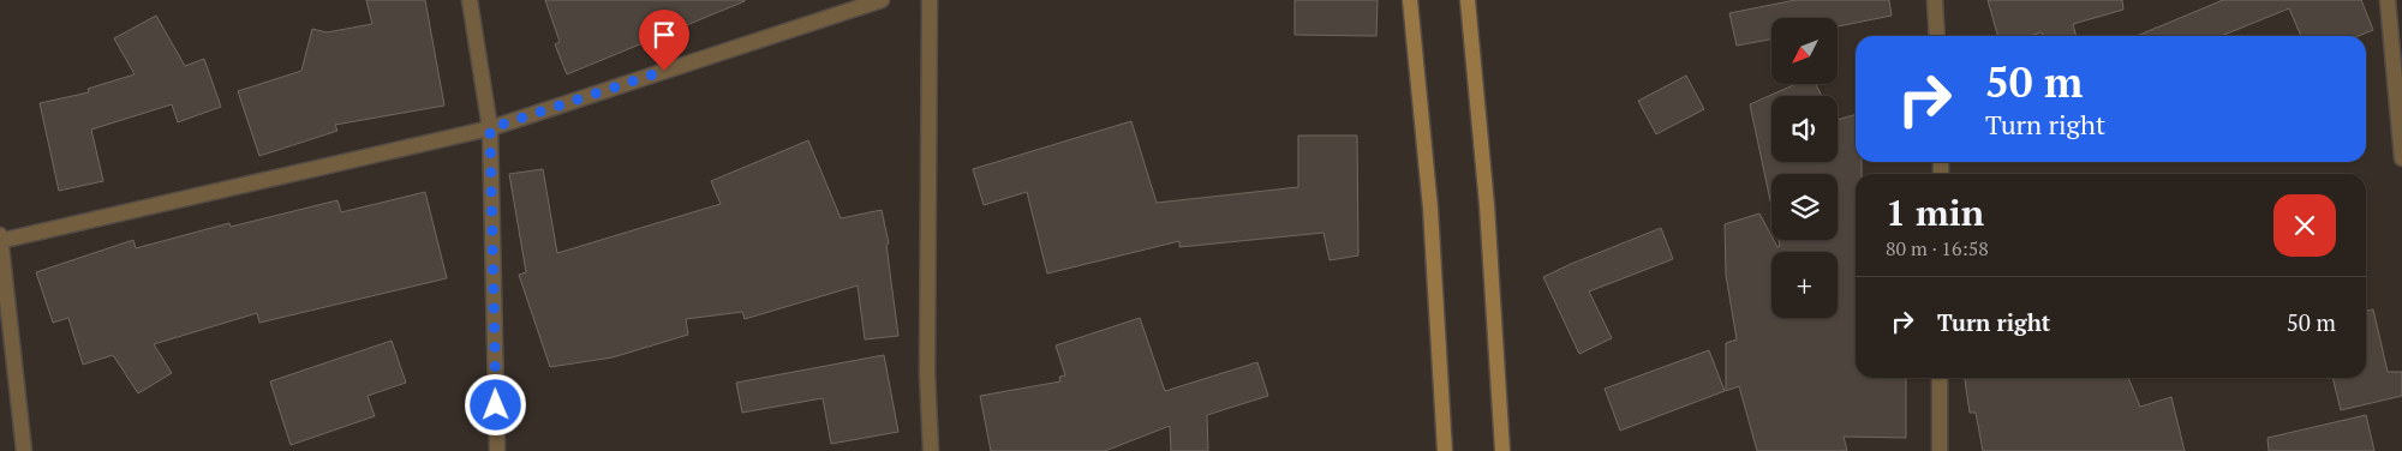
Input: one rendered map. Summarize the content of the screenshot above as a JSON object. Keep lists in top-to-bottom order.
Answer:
{
  "north": "bottom left",
  "page": {
    "map_buttons": "+",
    "turn": ["50 m", "Turn right"],
    "heading": ["1 min", "80 m · 16:58"],
    "list": [
      {
        "name": "Turn right",
        "value": "50 m"
      }
    ]
  }
}
